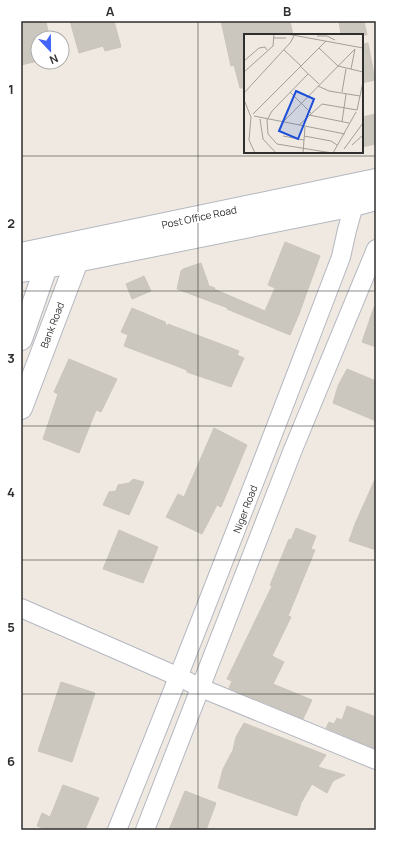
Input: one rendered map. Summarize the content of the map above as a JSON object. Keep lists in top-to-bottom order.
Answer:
{
  "streets": {
    "street": ["Post Office Road", "Bank Road", "Niger Road"]
  },
  "crossings": [
    ["Post Office Road", "Bank Road"],
    ["Post Office Road", "Niger Road"]
  ],
  "north": "bottom",
  "grid": {
    "columns": ["A", "B"],
    "rows": [
      "1",
      "2",
      "3",
      "4",
      "5",
      "6"
    ]
  }
}
